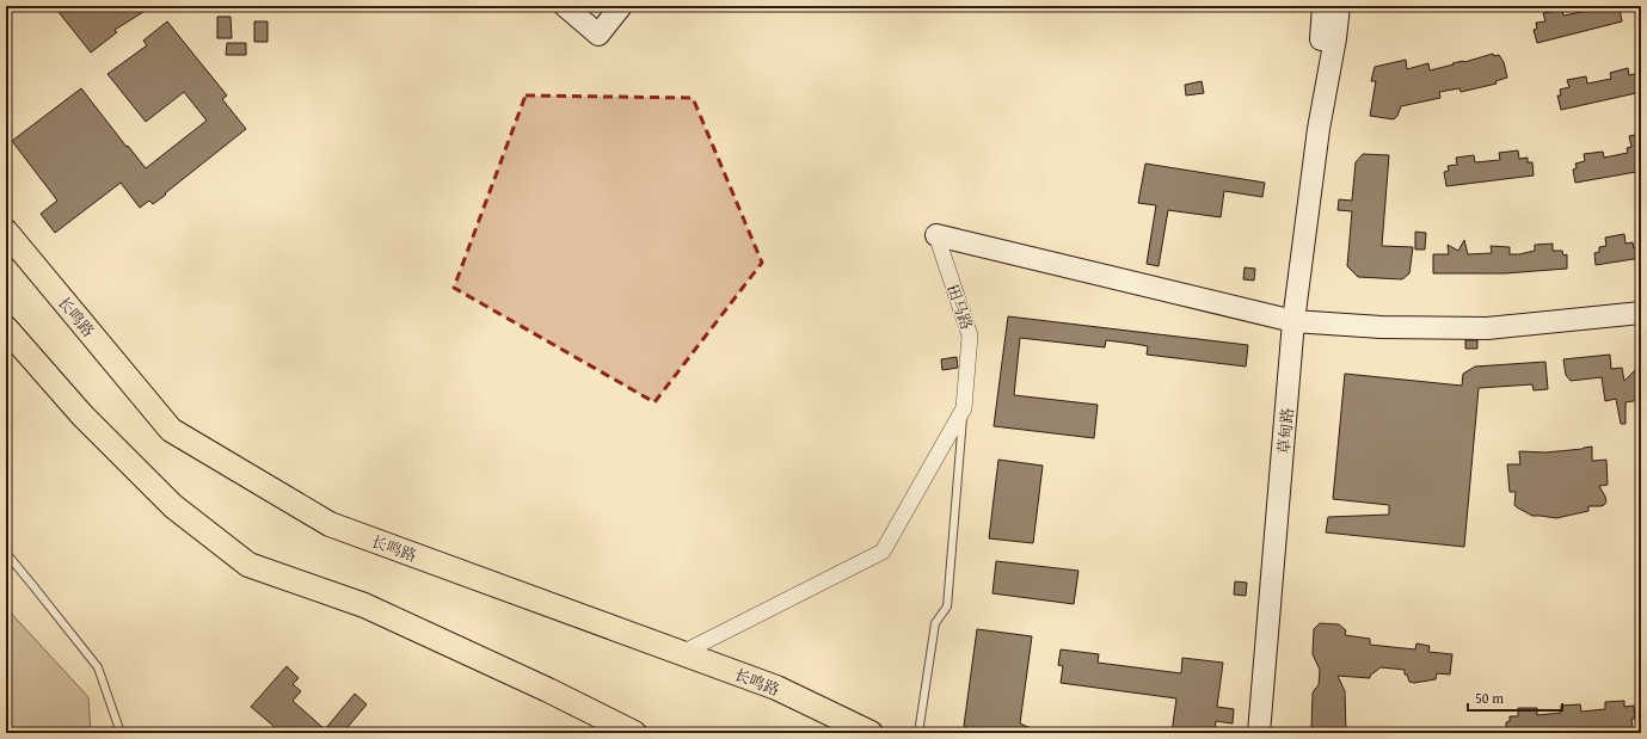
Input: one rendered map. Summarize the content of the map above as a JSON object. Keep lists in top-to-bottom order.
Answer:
{
  "streets": {
    "main road": ["长鸣路"],
    "street": ["田马路", "草甸路"]
  },
  "scale_bar": "50 m"
}
